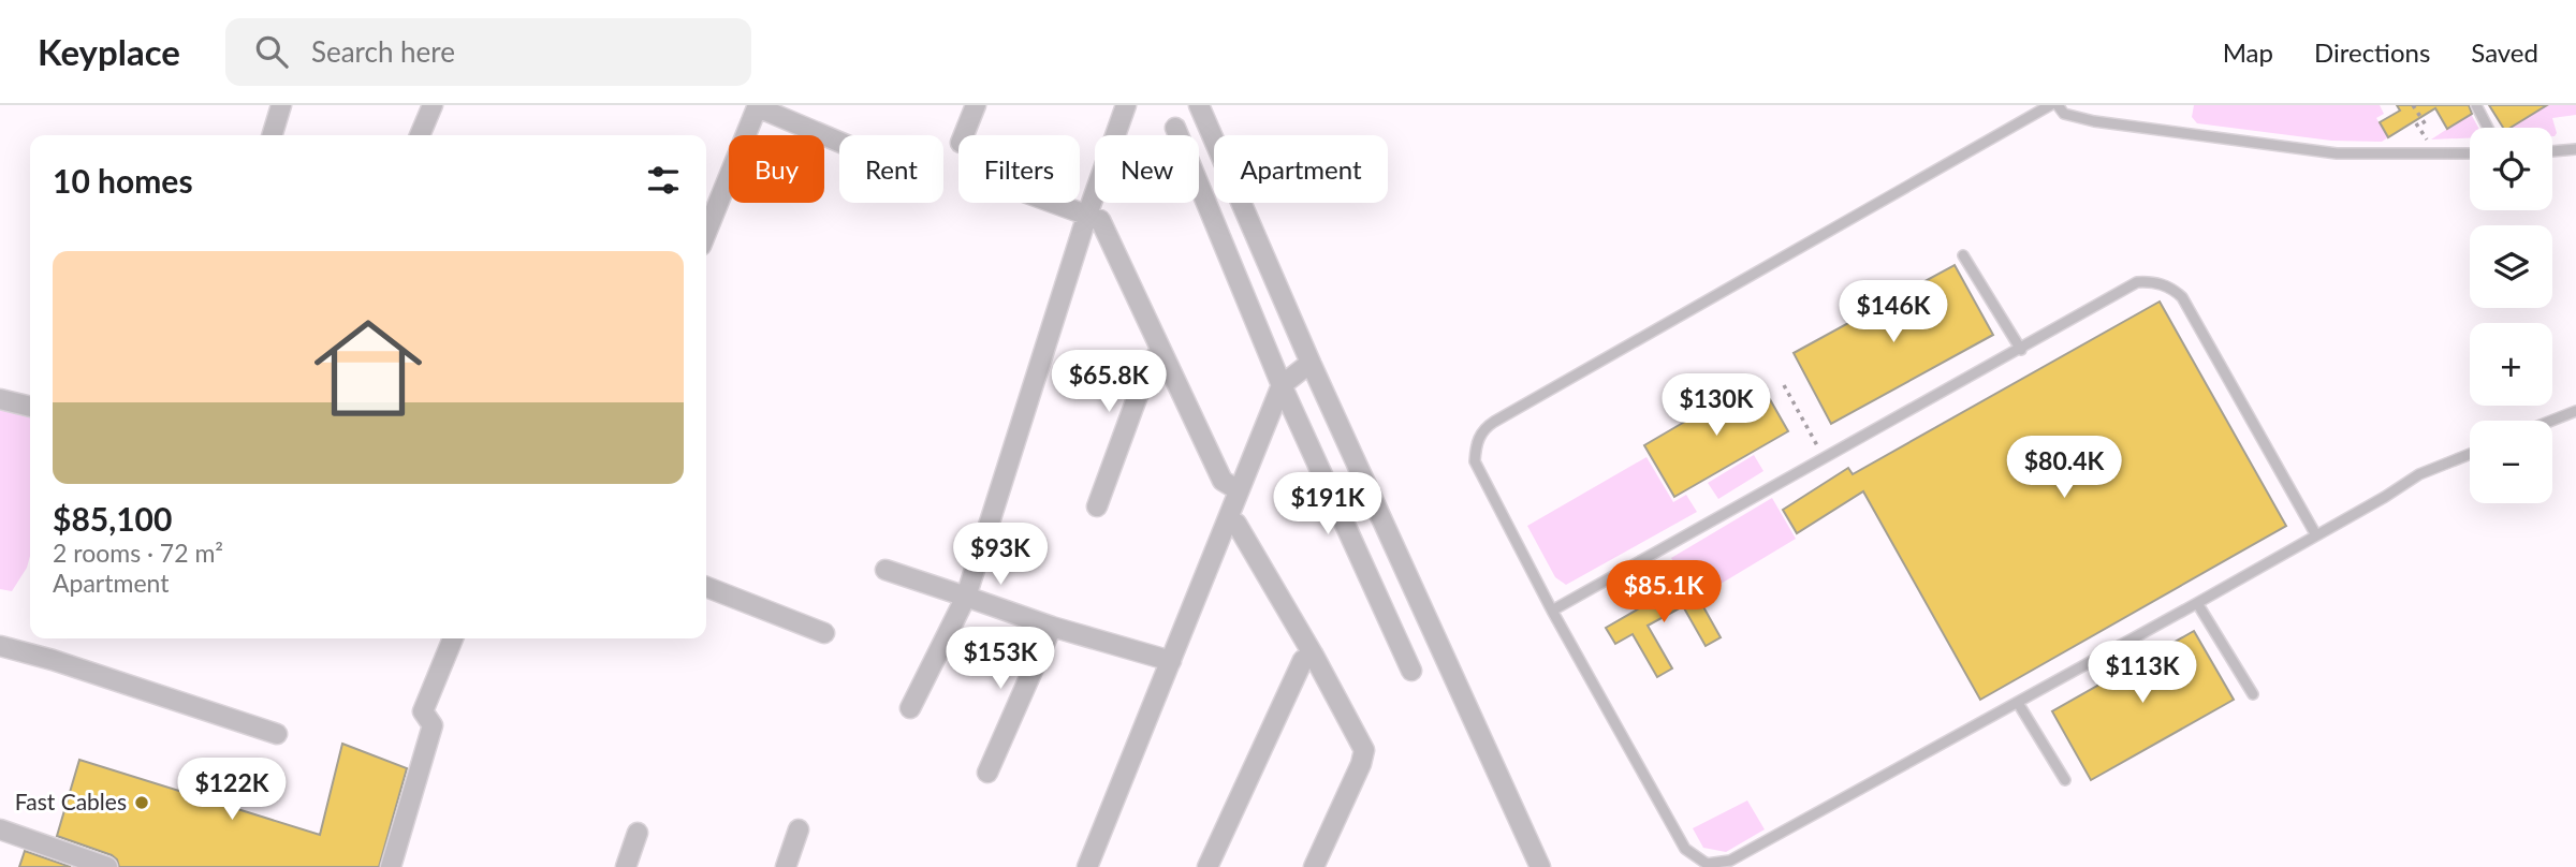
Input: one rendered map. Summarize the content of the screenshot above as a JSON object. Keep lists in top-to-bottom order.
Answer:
{
  "places": ["Fast Cables"],
  "page": {
    "header": "Keyplace",
    "search": "Search here",
    "nav": ["Map", "Directions", "Saved"],
    "map_buttons": ["+", "−"],
    "chip": [
      "Buy",
      "Rent",
      "Filters",
      "New",
      "Apartment"
    ],
    "heading": "10 homes",
    "list": [
      {
        "name": "$85,100",
        "note": "2 rooms · 72 m² · Apartment"
      }
    ],
    "price": [
      "$146K",
      "$65.8K",
      "$130K",
      "$80.4K",
      "$191K",
      "$93K",
      "$85.1K",
      "$153K",
      "$113K",
      "$122K"
    ]
  }
}
